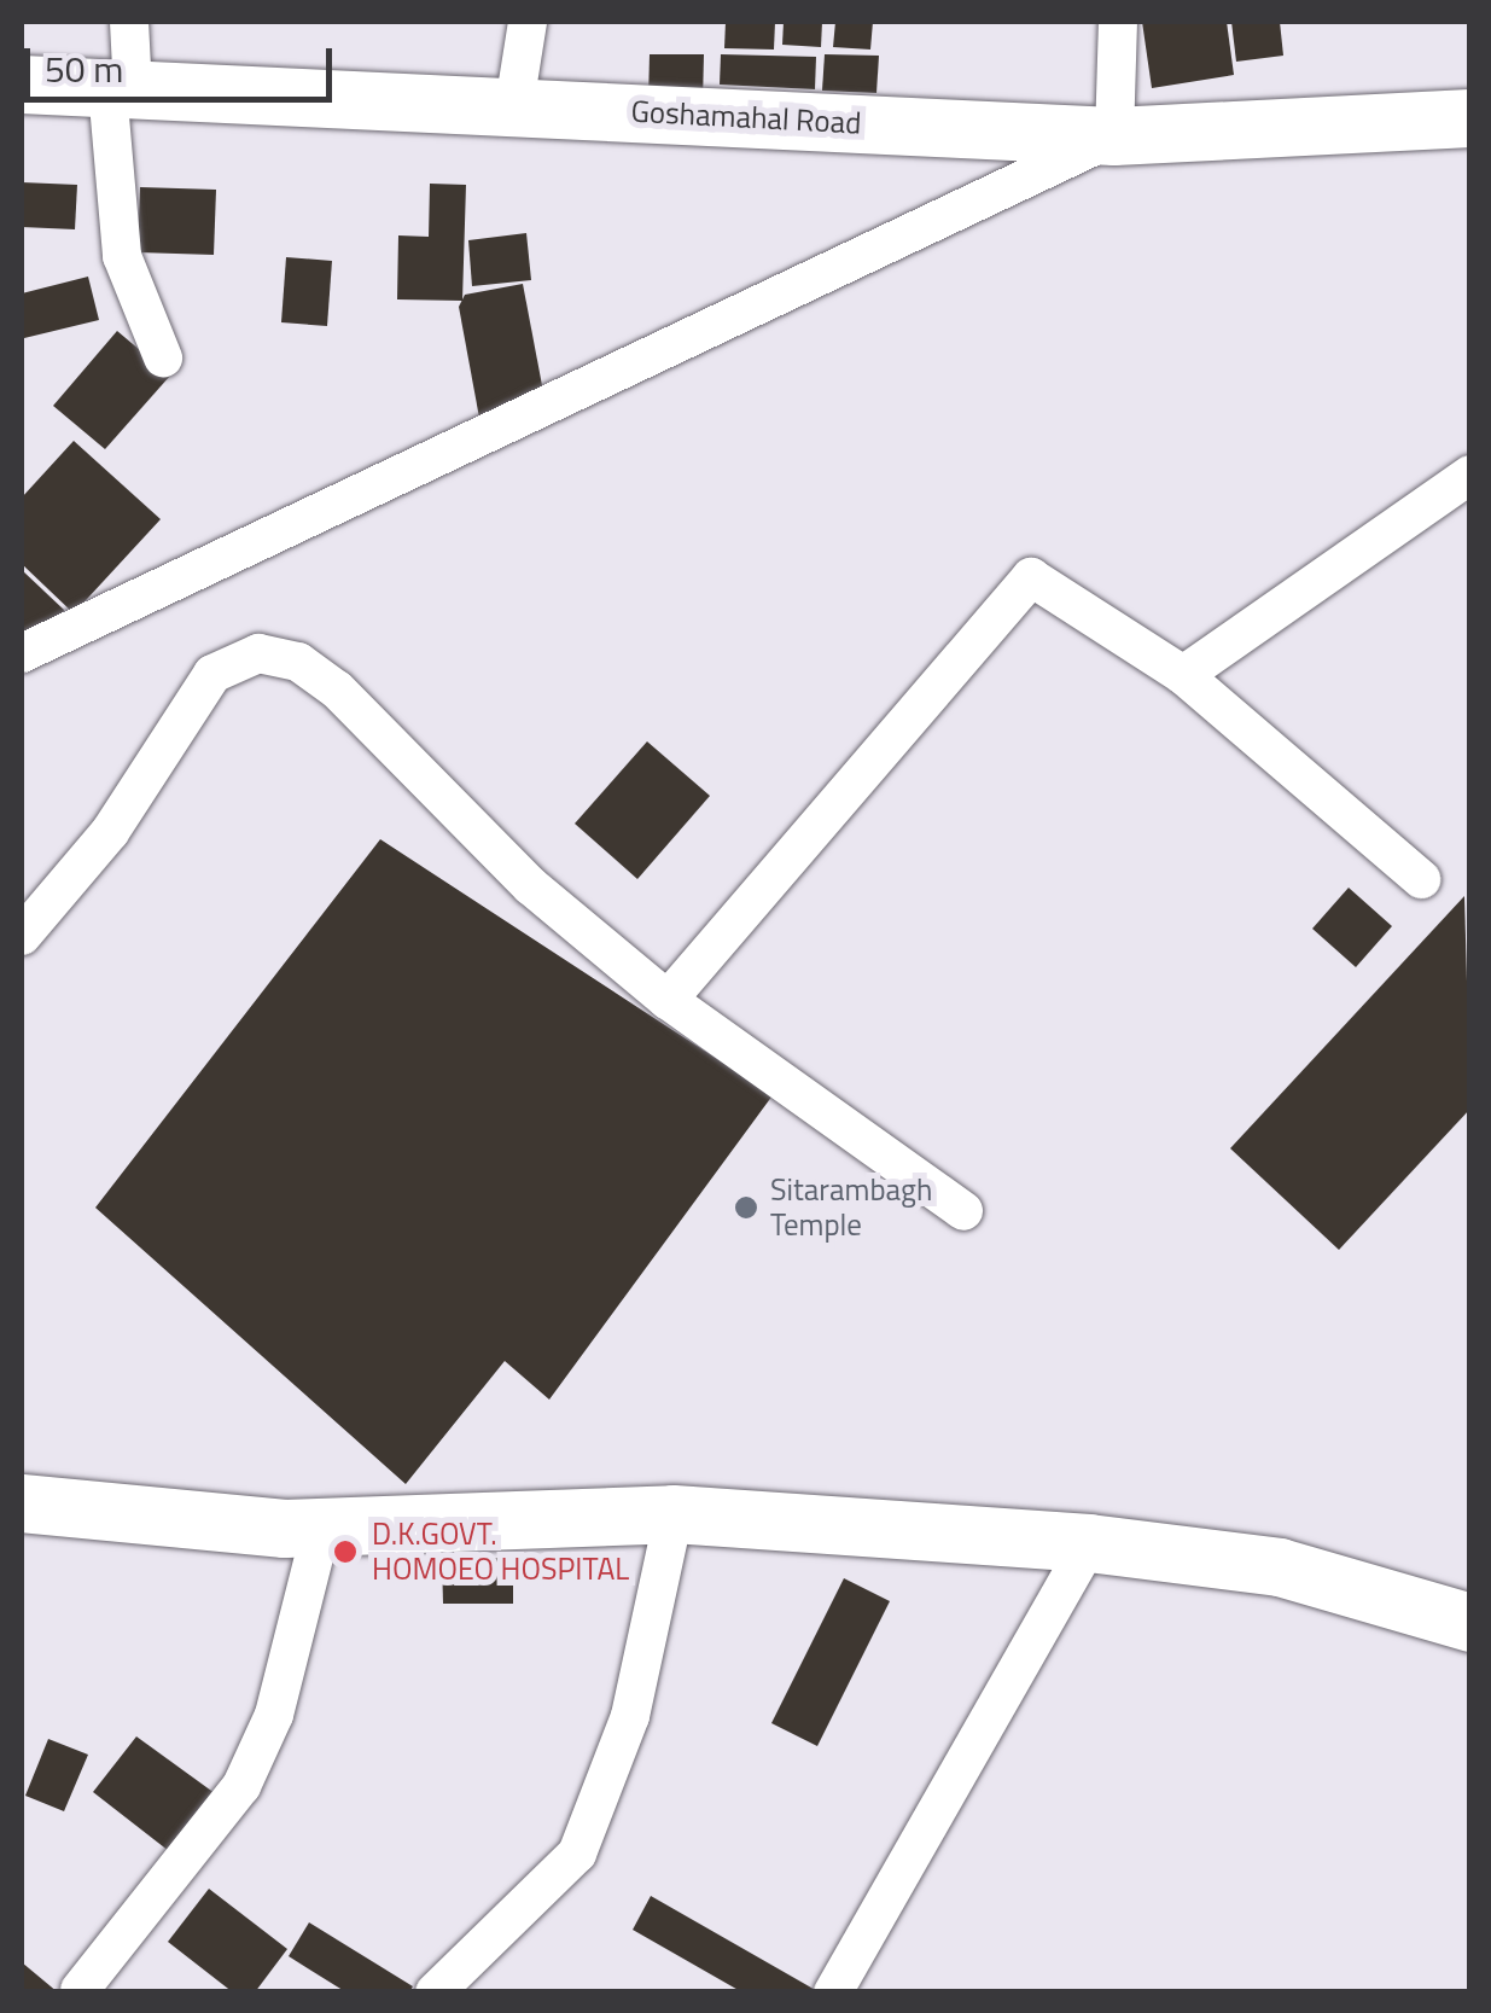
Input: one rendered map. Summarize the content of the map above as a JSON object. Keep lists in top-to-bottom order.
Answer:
{
  "streets": {
    "street": ["Goshamahal Road"]
  },
  "places": ["Sitarambagh Temple", "D.K.GOVT. HOMOEO HOSPITAL"],
  "scale_bar": "50 m"
}
